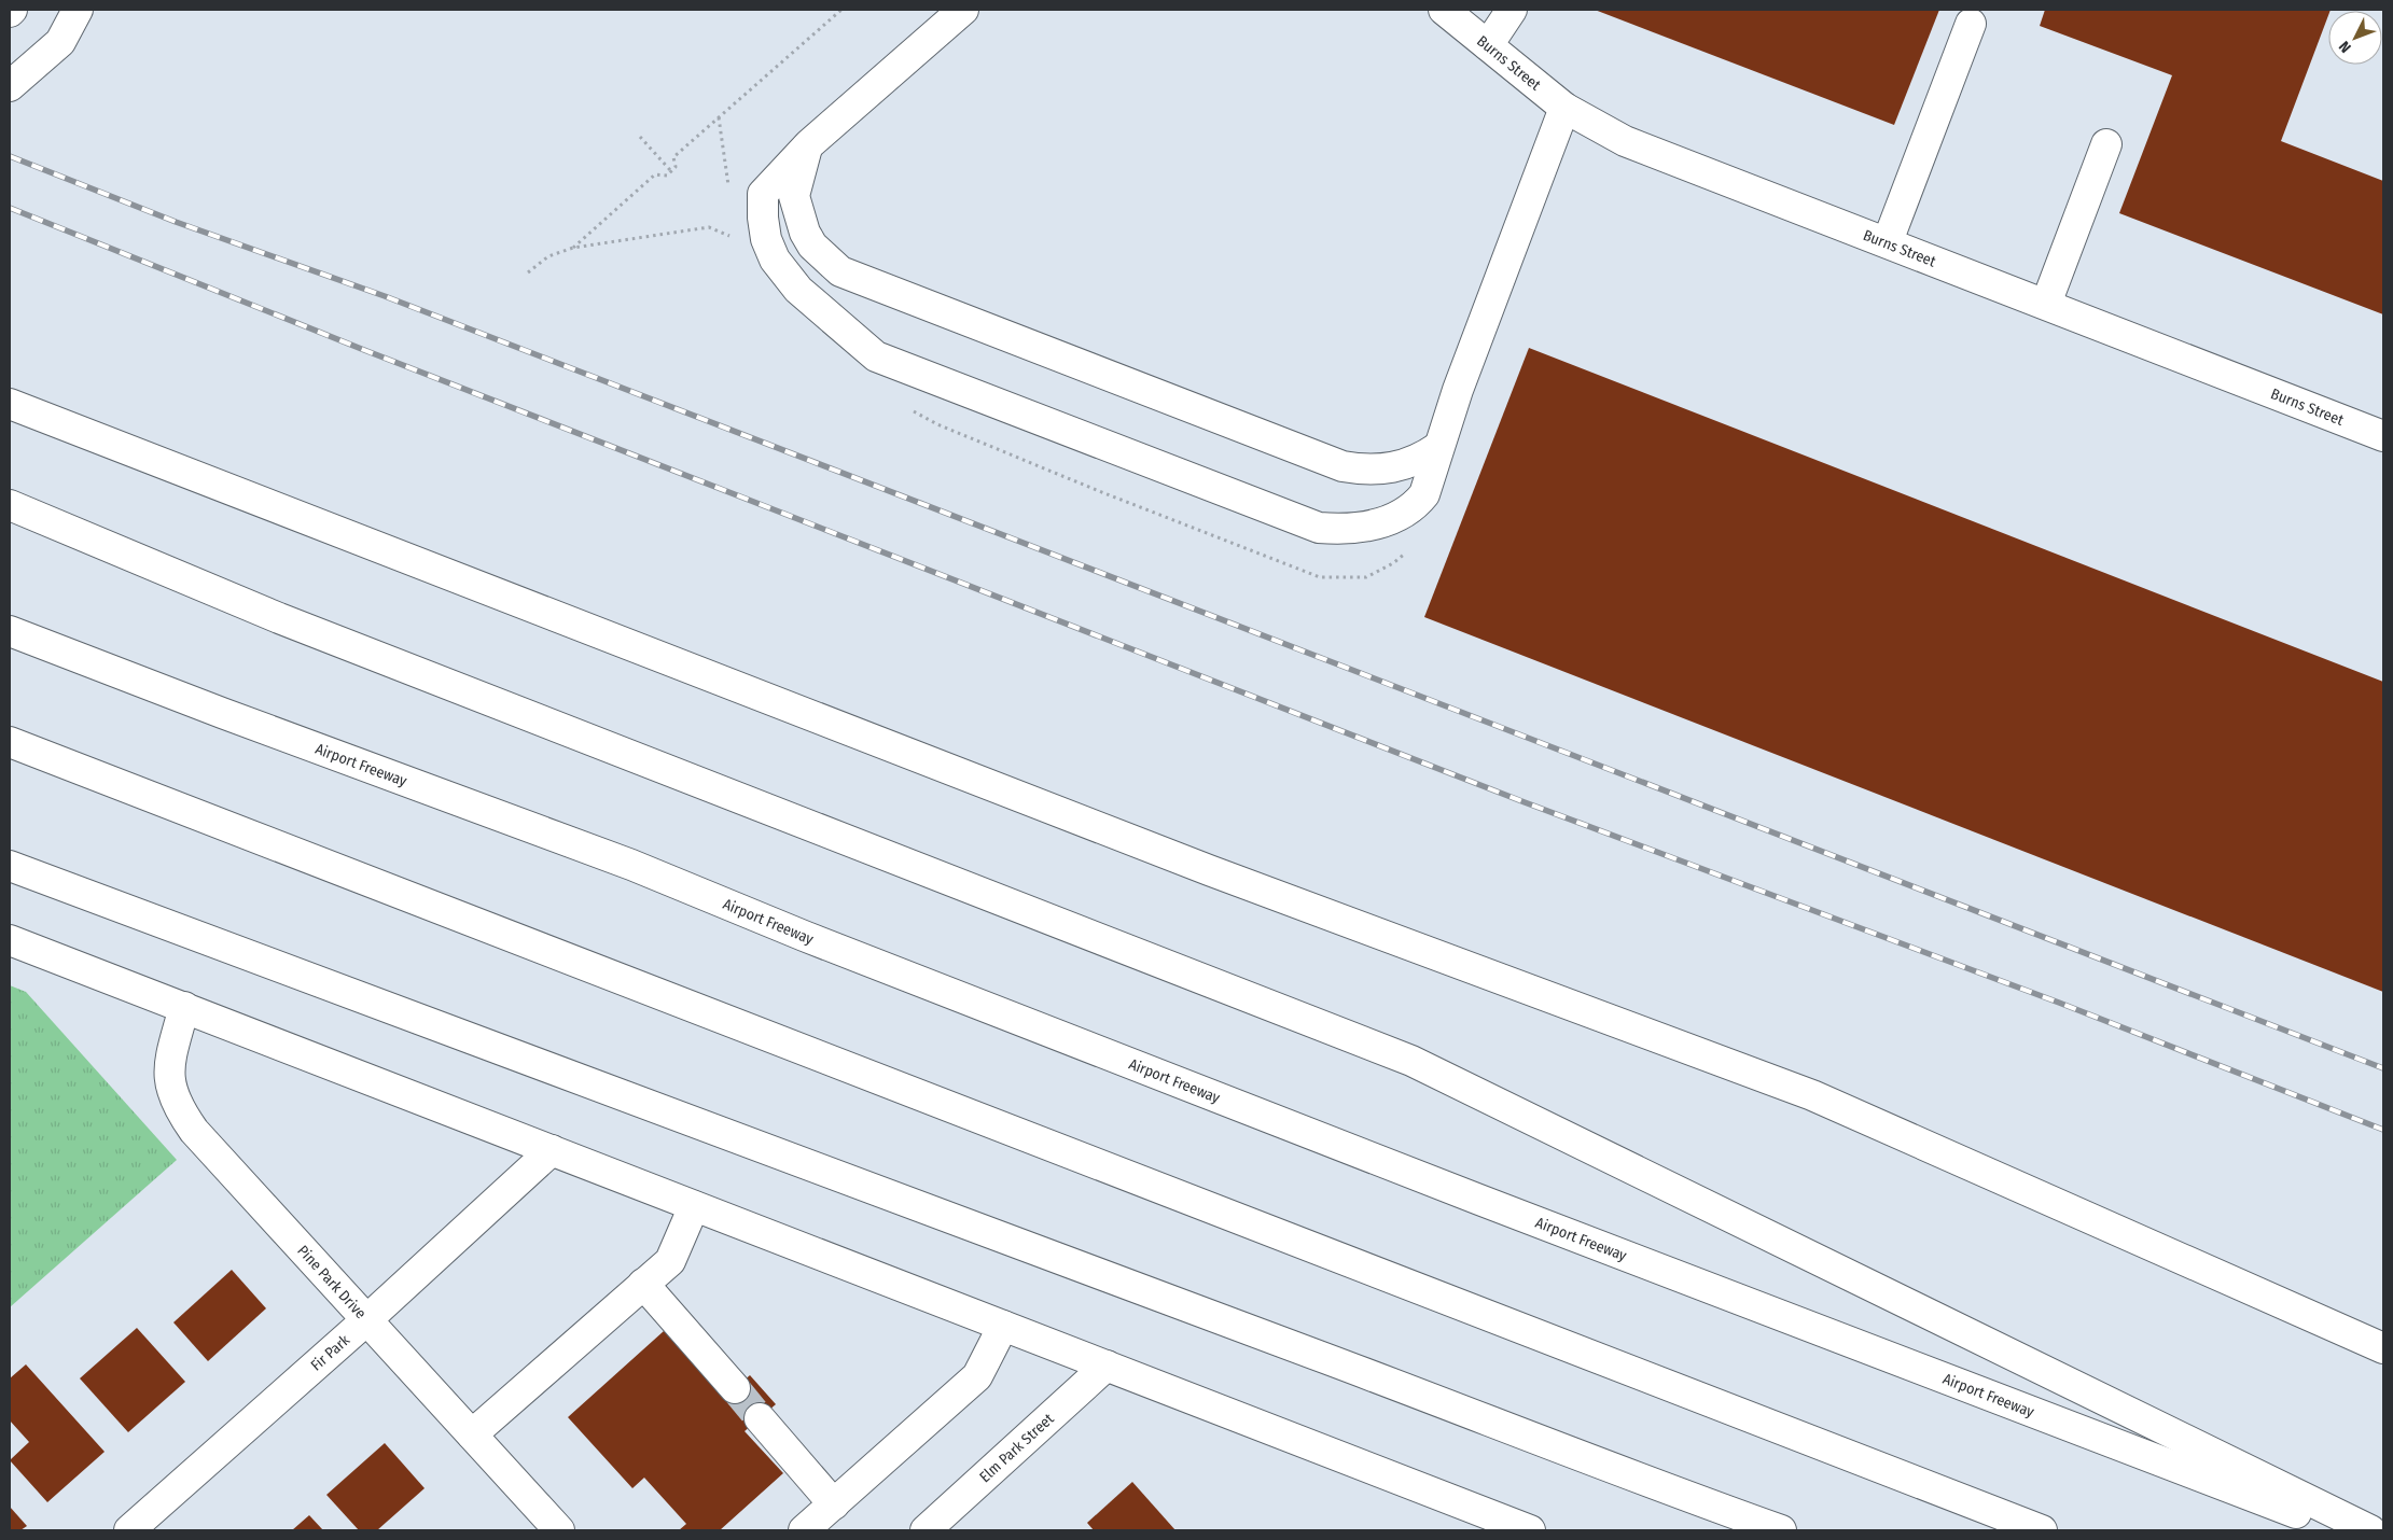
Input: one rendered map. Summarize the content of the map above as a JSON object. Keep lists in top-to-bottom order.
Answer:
{
  "streets": {
    "main road": [
      "Burns Street",
      "Airport Freeway",
      "Pine Park Drive",
      "Fir Park",
      "Elm Park Street"
    ]
  },
  "crossings": [
    ["Pine Park Drive", "Fir Park"]
  ],
  "north": "bottom left"
}
